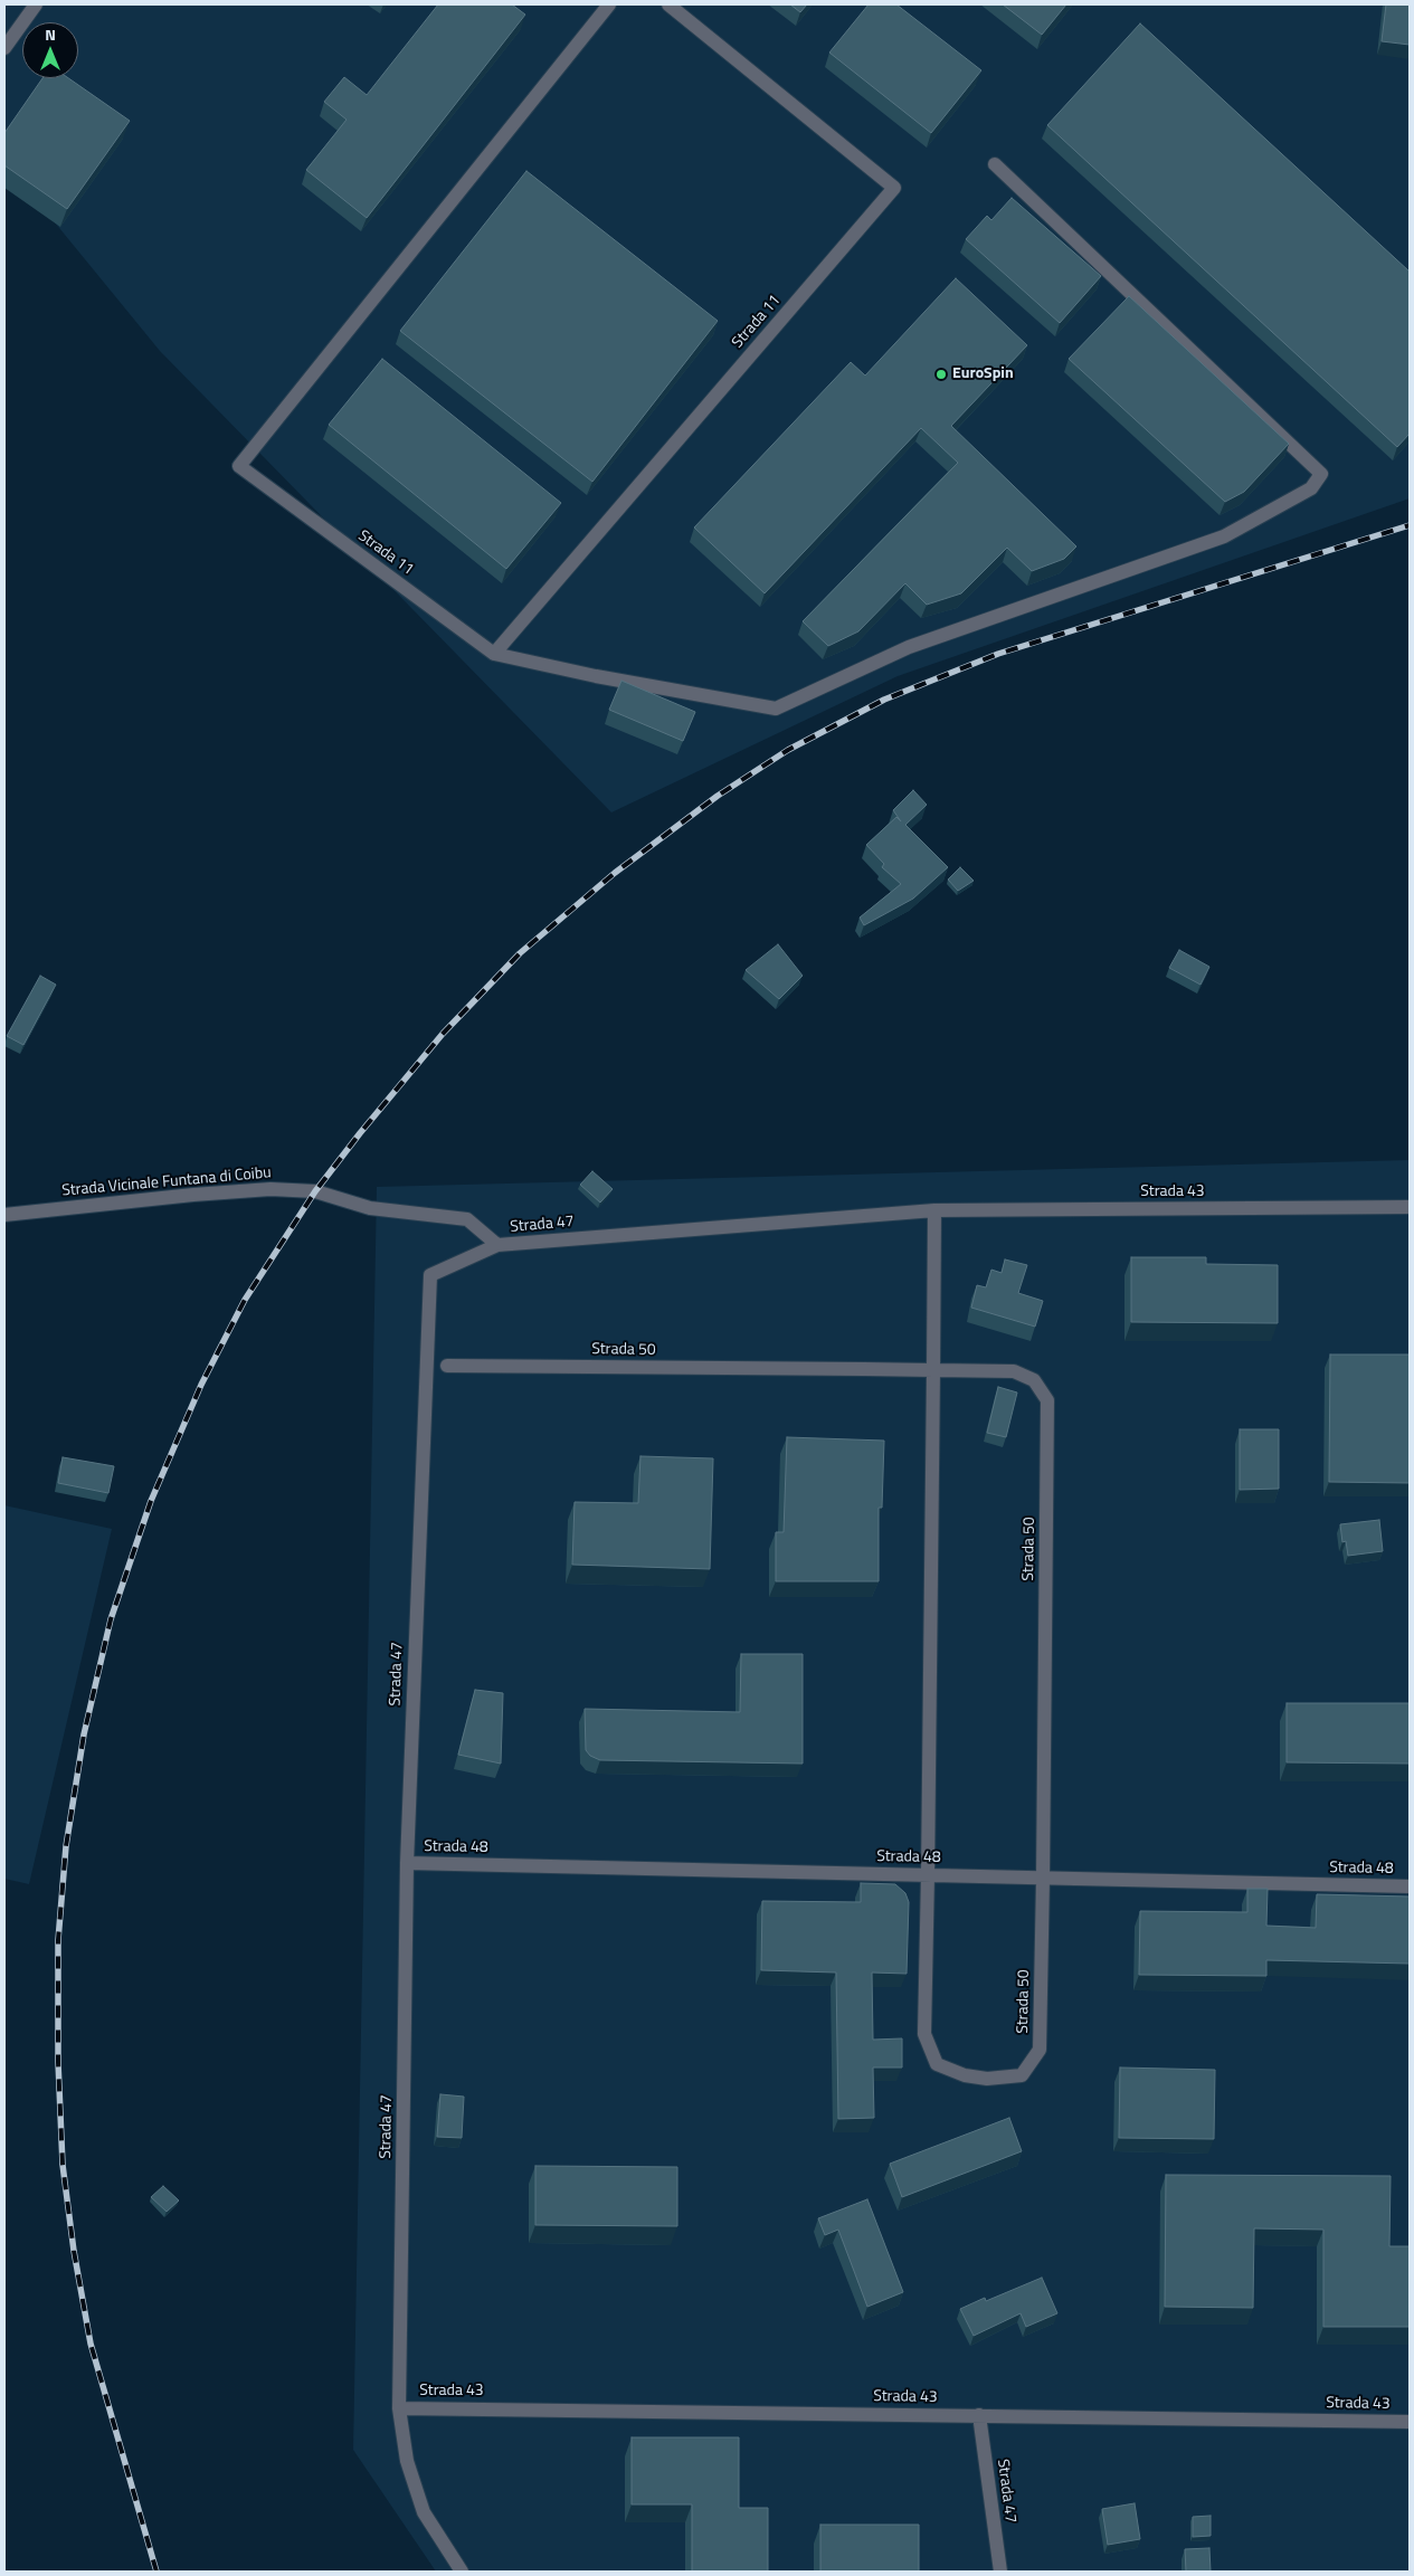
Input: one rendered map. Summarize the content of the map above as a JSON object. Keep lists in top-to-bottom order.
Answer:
{
  "streets": {
    "street": [
      "Strada 11",
      "Strada Vicinale Funtana di Coibu",
      "Strada 43",
      "Strada 47",
      "Strada 50",
      "Strada 48"
    ]
  },
  "crossings": [
    ["Strada Vicinale Funtana di Coibu", "Strada 47"],
    ["Strada 43", "Strada 47"],
    ["Strada 43", "Strada 50"],
    ["Strada 47", "Strada 50"],
    ["Strada 47", "Strada 48"],
    ["Strada 50", "Strada 48"]
  ],
  "places": ["EuroSpin"],
  "north": "top"
}
